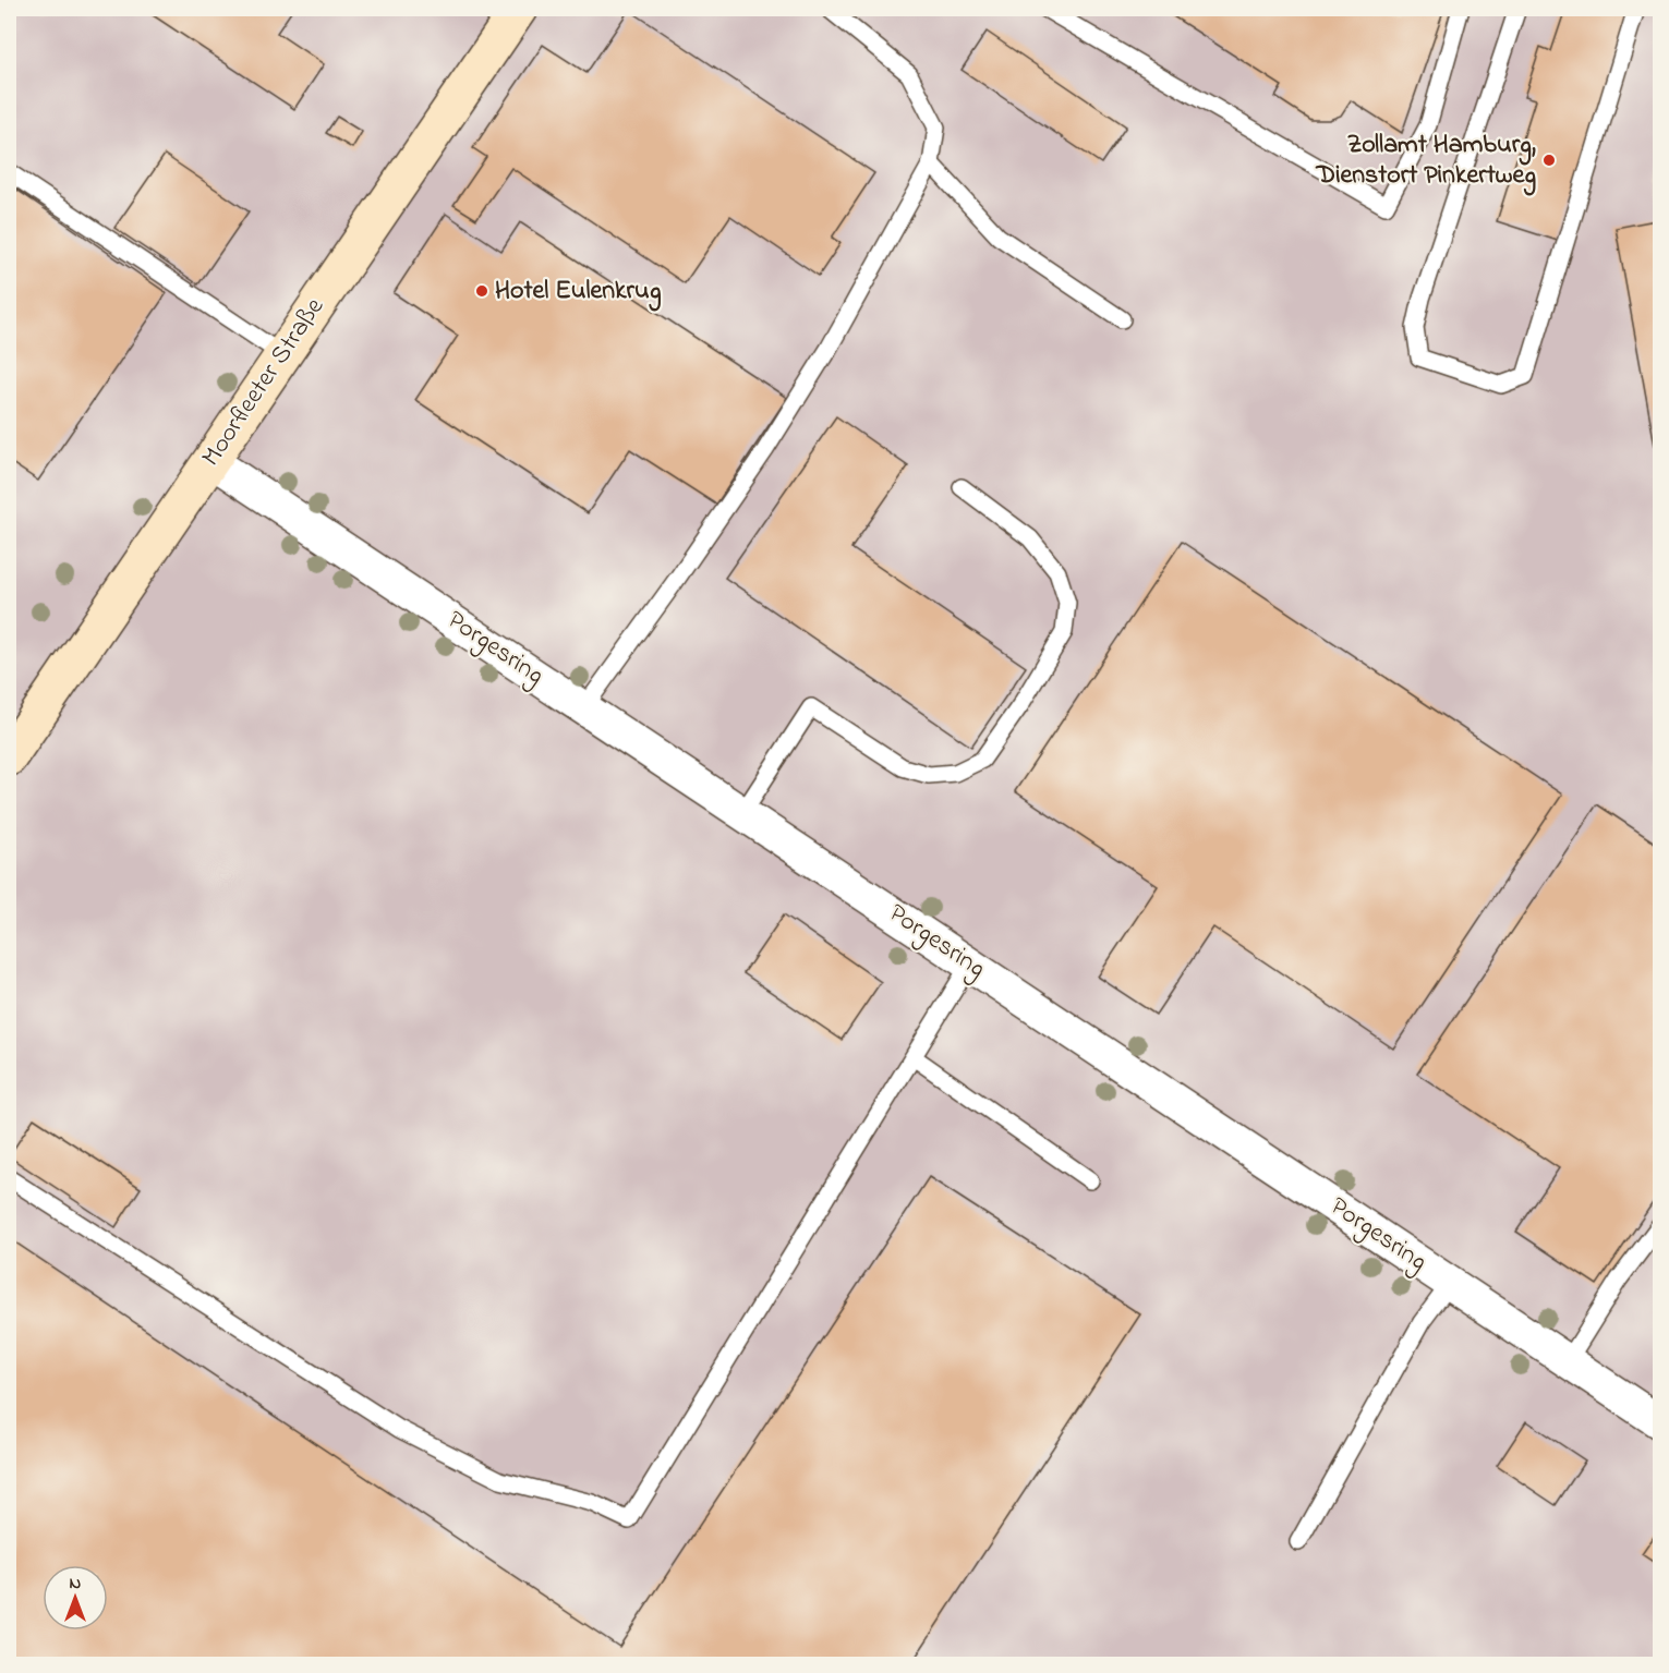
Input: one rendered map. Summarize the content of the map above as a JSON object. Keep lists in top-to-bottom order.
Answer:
{
  "streets": {
    "street": ["Moorfleeter Straße", "Porgesring"]
  },
  "crossings": [
    ["Moorfleeter Straße", "Porgesring"]
  ],
  "places": ["Zollamt Hamburg, Dienstort Pinkertweg", "Hotel Eulenkrug"],
  "north": "top"
}
